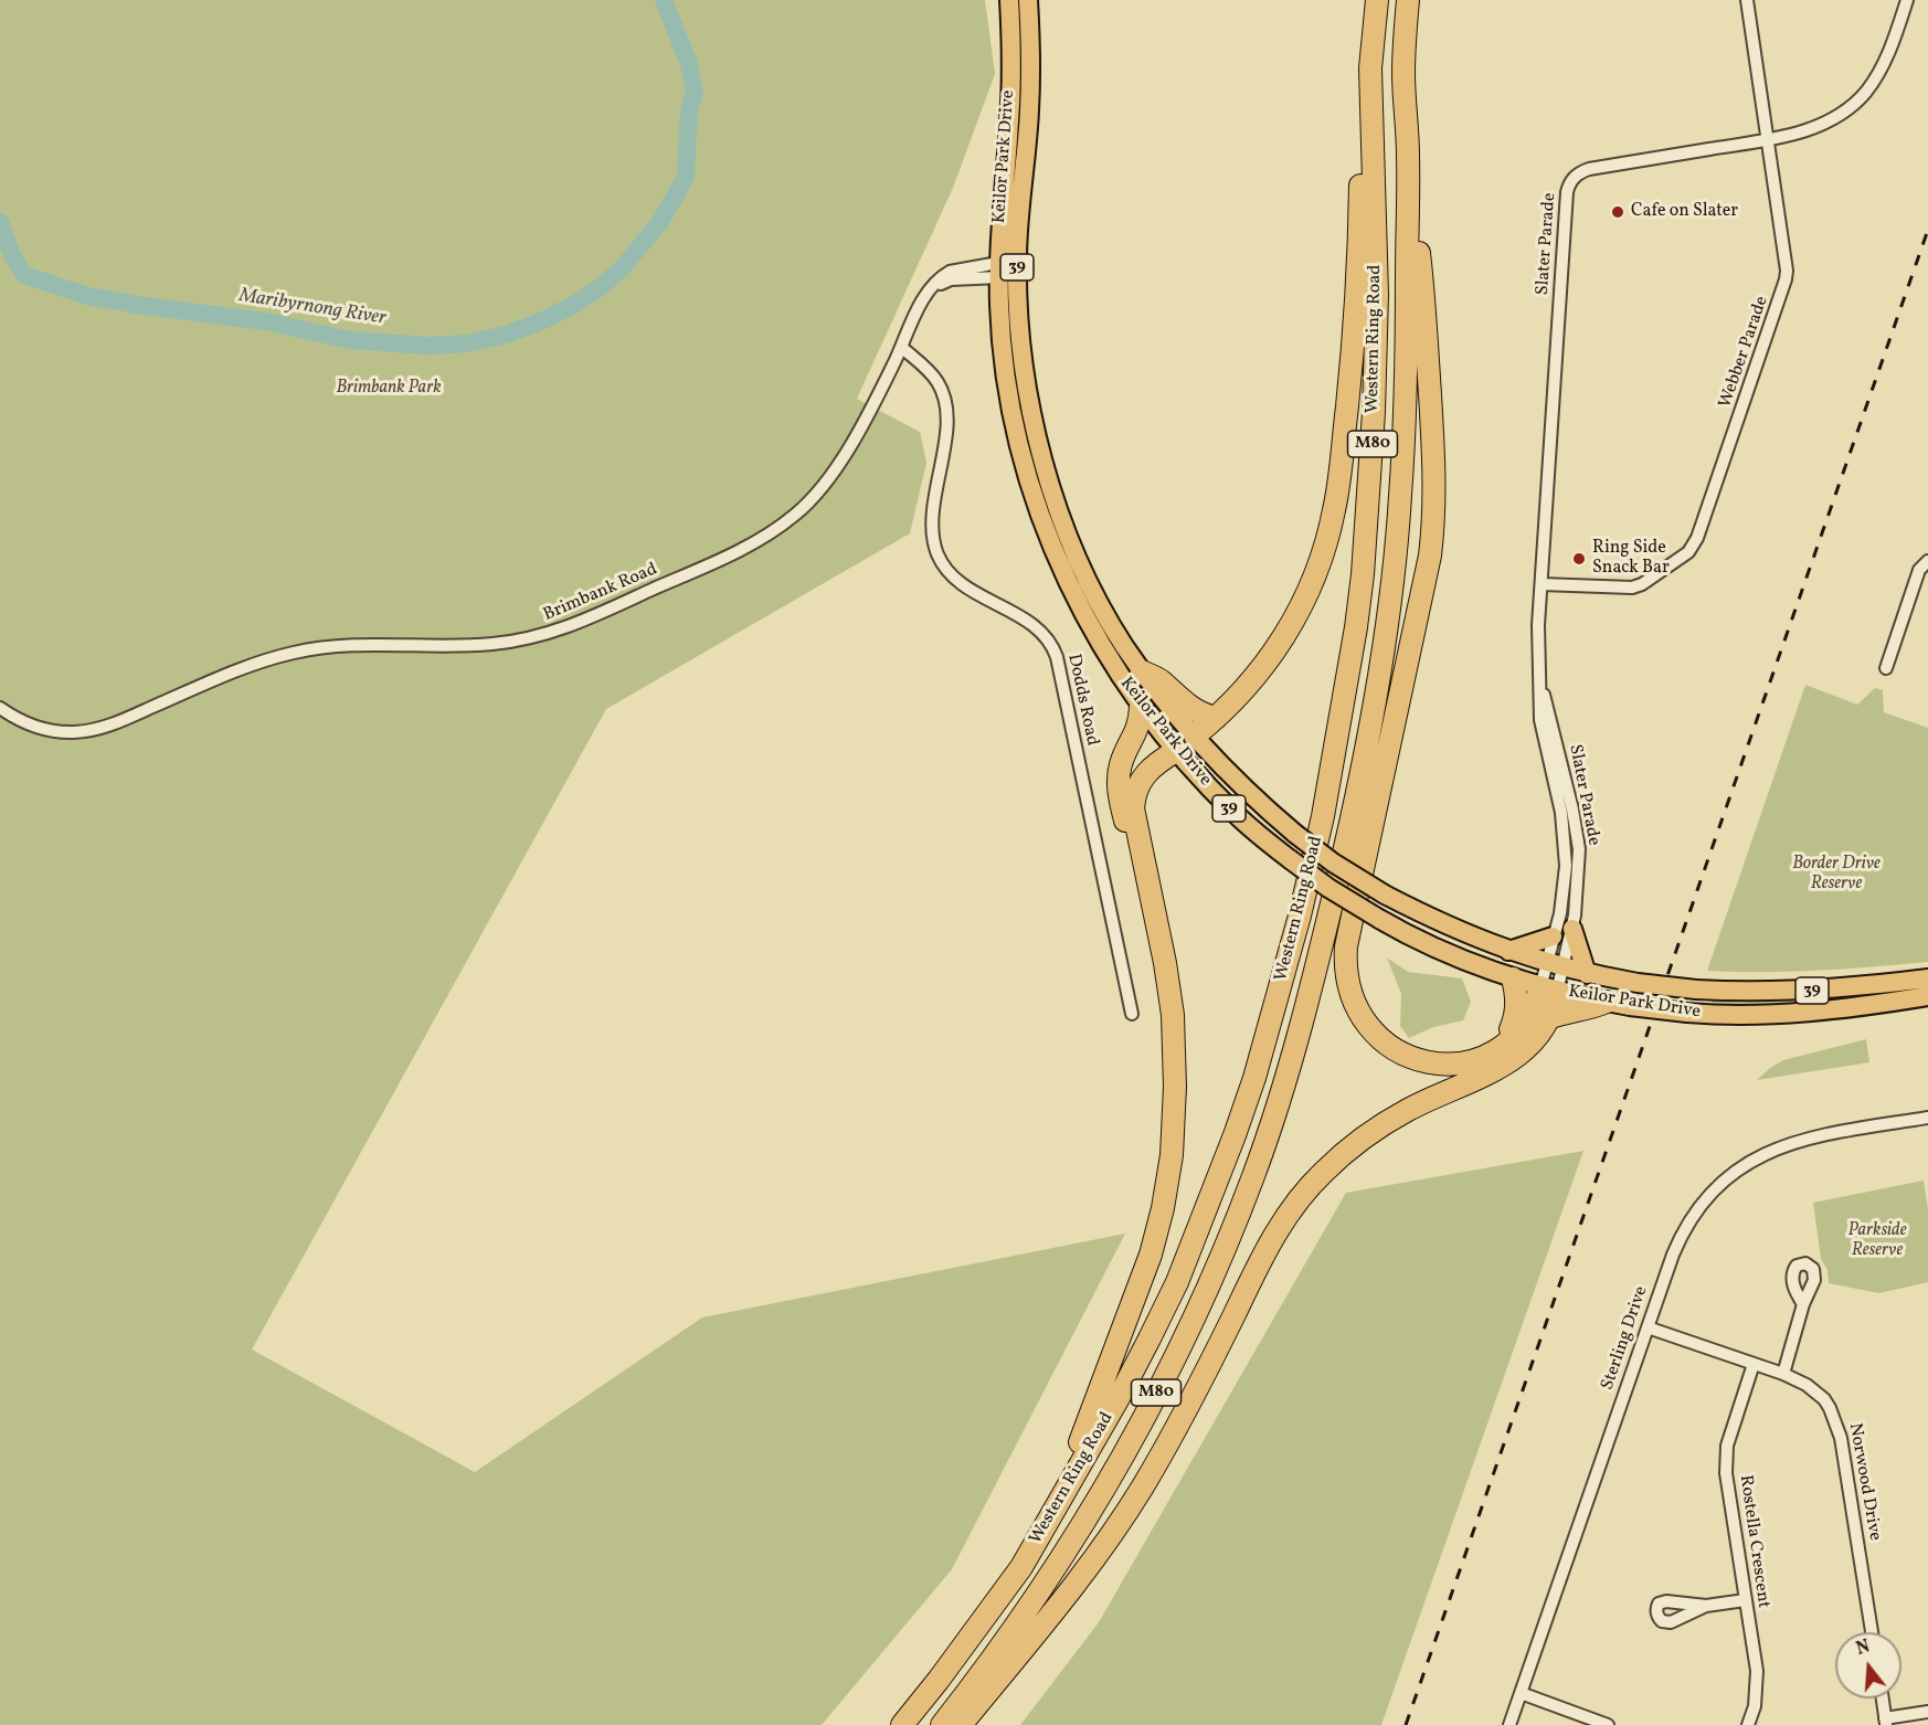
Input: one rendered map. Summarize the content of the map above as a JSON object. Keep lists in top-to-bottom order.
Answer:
{
  "streets": {
    "highway": ["Western Ring Road", "M80"],
    "main road": ["Keilor Park Drive", "39"],
    "street": [
      "Slater Parade",
      "Webber Parade",
      "Brimbank Road",
      "Dodds Road",
      "Sterling Drive",
      "Norwood Drive",
      "Rostella Crescent"
    ]
  },
  "crossings": [
    ["Keilor Park Drive", "Slater Parade"],
    ["Keilor Park Drive", "Brimbank Road"],
    ["Slater Parade", "Webber Parade"],
    ["Brimbank Road", "Dodds Road"],
    ["Sterling Drive", "Norwood Drive"],
    ["Norwood Drive", "Rostella Crescent"]
  ],
  "water": ["Maribyrnong River"],
  "parks": ["Brimbank Park", "Border Drive Reserve", "Parkside Reserve"],
  "places": ["Cafe on Slater", "Ring Side Snack Bar"],
  "north": "top"
}
